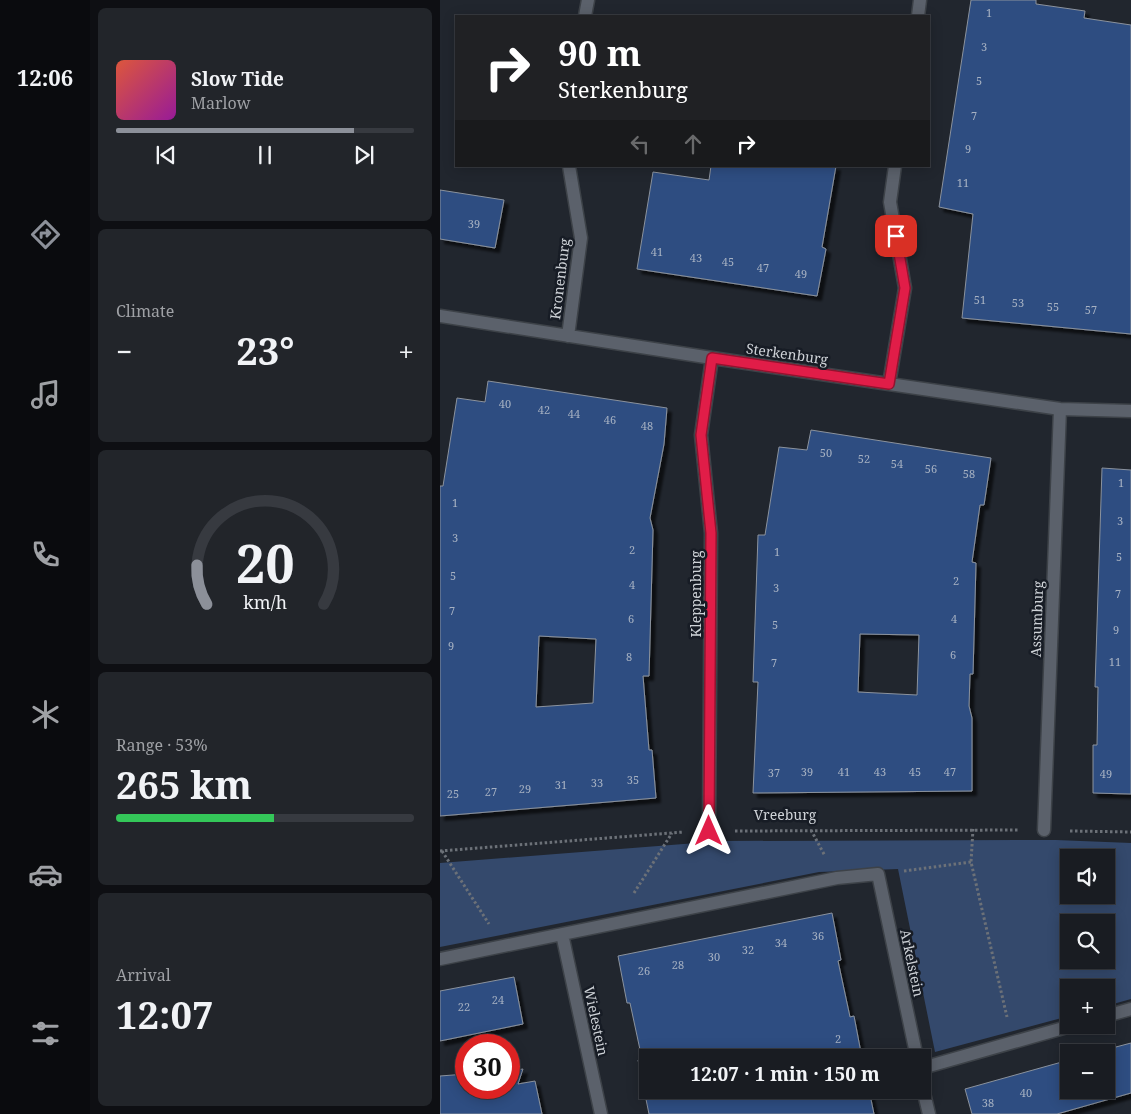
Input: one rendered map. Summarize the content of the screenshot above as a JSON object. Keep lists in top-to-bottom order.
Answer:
{
  "streets": {
    "street": [
      "Kronenburg",
      "Sterkenburg",
      "Kleppenburg",
      "Assumburg",
      "Arkelstein",
      "Wielestein"
    ],
    "path": ["Vreeburg"]
  },
  "crossings": [
    ["Kronenburg", "Sterkenburg"],
    ["Sterkenburg", "Kleppenburg"],
    ["Sterkenburg", "Assumburg"],
    ["Kleppenburg", "Vreeburg"],
    ["Assumburg", "Vreeburg"]
  ],
  "house_numbers": [
    "1",
    "3",
    "5",
    "7",
    "9",
    "11",
    "39",
    "41",
    "43",
    "45",
    "47",
    "49",
    "51",
    "53",
    "55",
    "57",
    "40",
    "42",
    "44",
    "46",
    "48",
    "50",
    "52",
    "54",
    "56",
    "58",
    "1",
    "1",
    "3",
    "3",
    "2",
    "1",
    "5",
    "5",
    "2",
    "4",
    "3",
    "7",
    "7",
    "6",
    "4",
    "5",
    "9",
    "9",
    "6",
    "8",
    "11",
    "7",
    "39",
    "41",
    "43",
    "45",
    "47",
    "37",
    "49",
    "35",
    "33",
    "31",
    "29",
    "27",
    "25",
    "36",
    "34",
    "32",
    "30",
    "28",
    "26",
    "24",
    "22",
    "2",
    "40",
    "38"
  ],
  "page": {
    "tabs": "12:06",
    "turn": ["90 m", "Sterkenburg"],
    "song": ["Slow Tide", "Marlow"],
    "tile": [
      "Climate",
      ["Range · 53%", "265 km"],
      ["Arrival", "12:07"]
    ],
    "heat": ["−", "23°", "+"],
    "map_buttons": ["+", "−"],
    "limit": "30",
    "trip": "12:07 · 1 min · 150 m",
    "gauge": ["20", "km/h"]
  }
}
